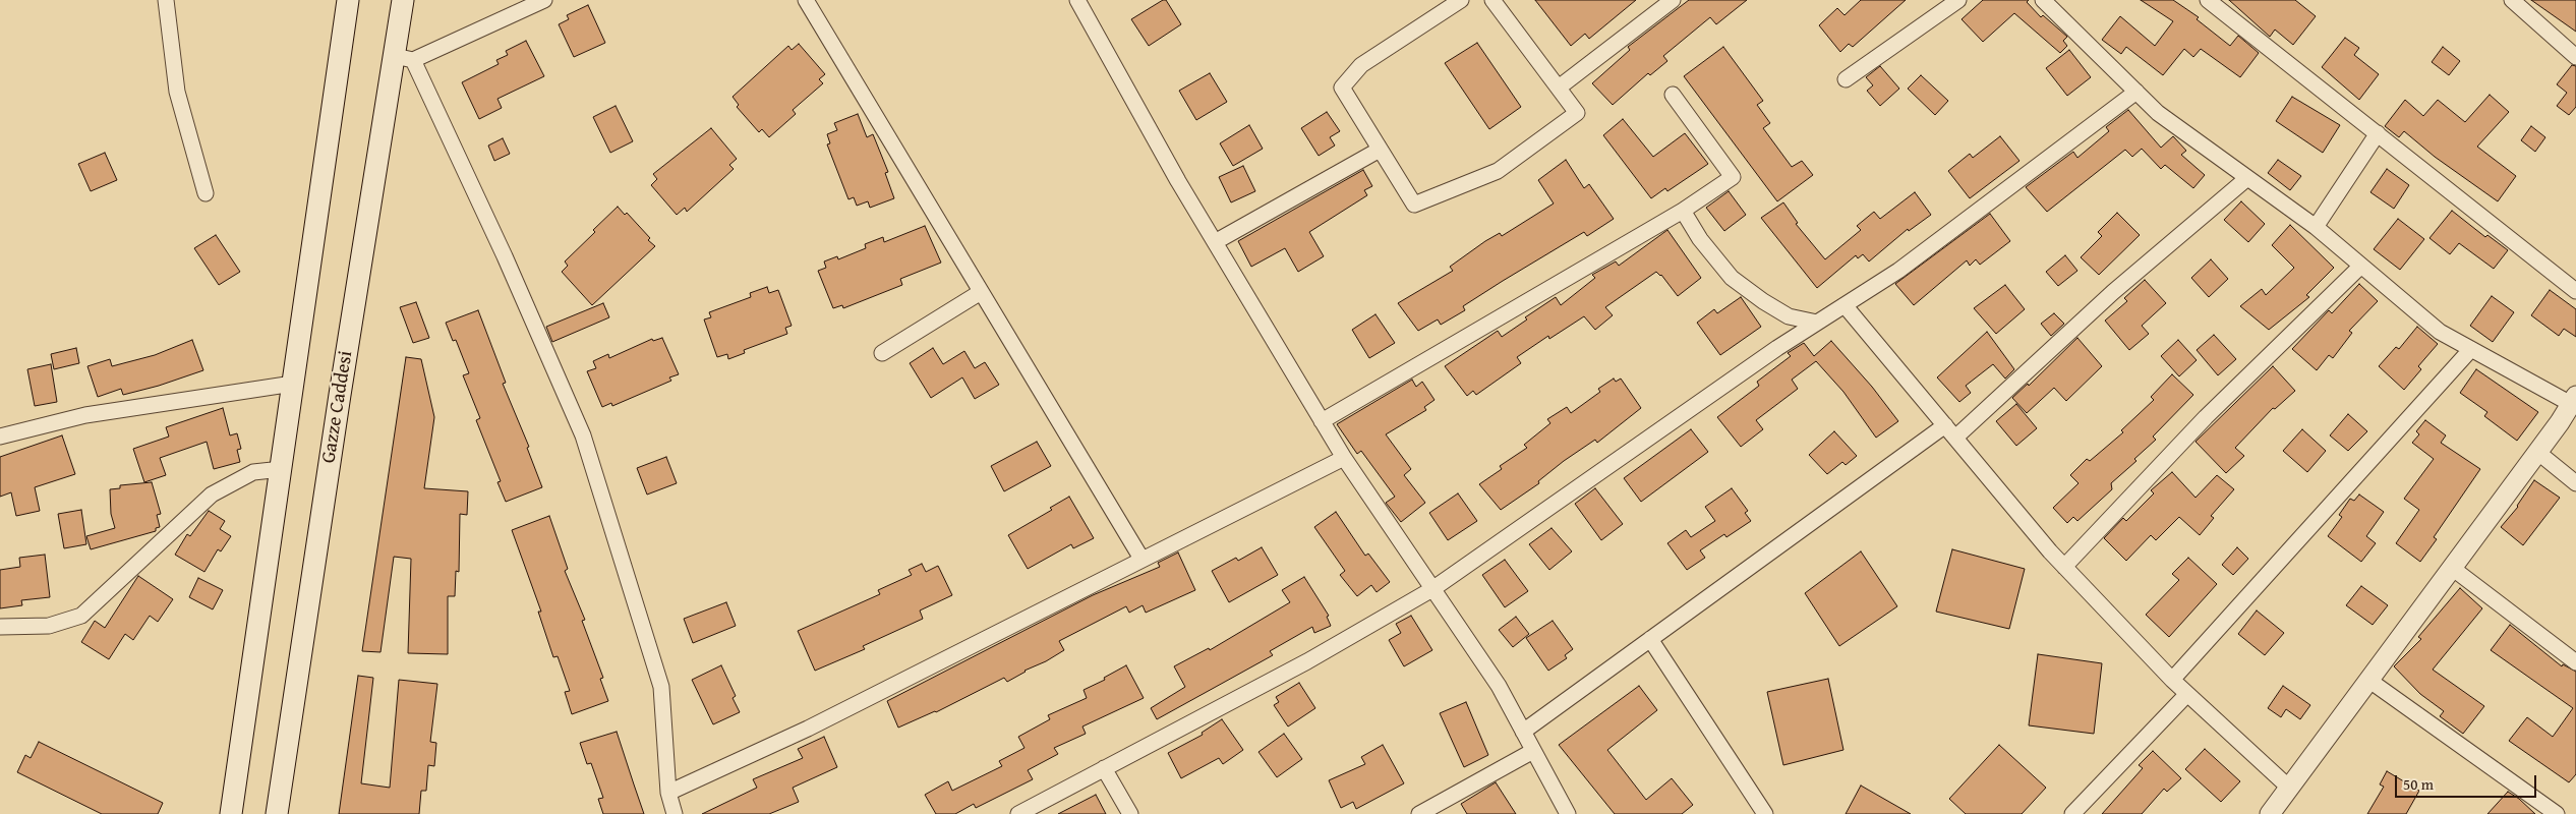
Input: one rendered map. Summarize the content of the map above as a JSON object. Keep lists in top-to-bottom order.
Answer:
{
  "streets": {
    "main road": ["Gazze Caddesi"]
  },
  "scale_bar": "50 m"
}
